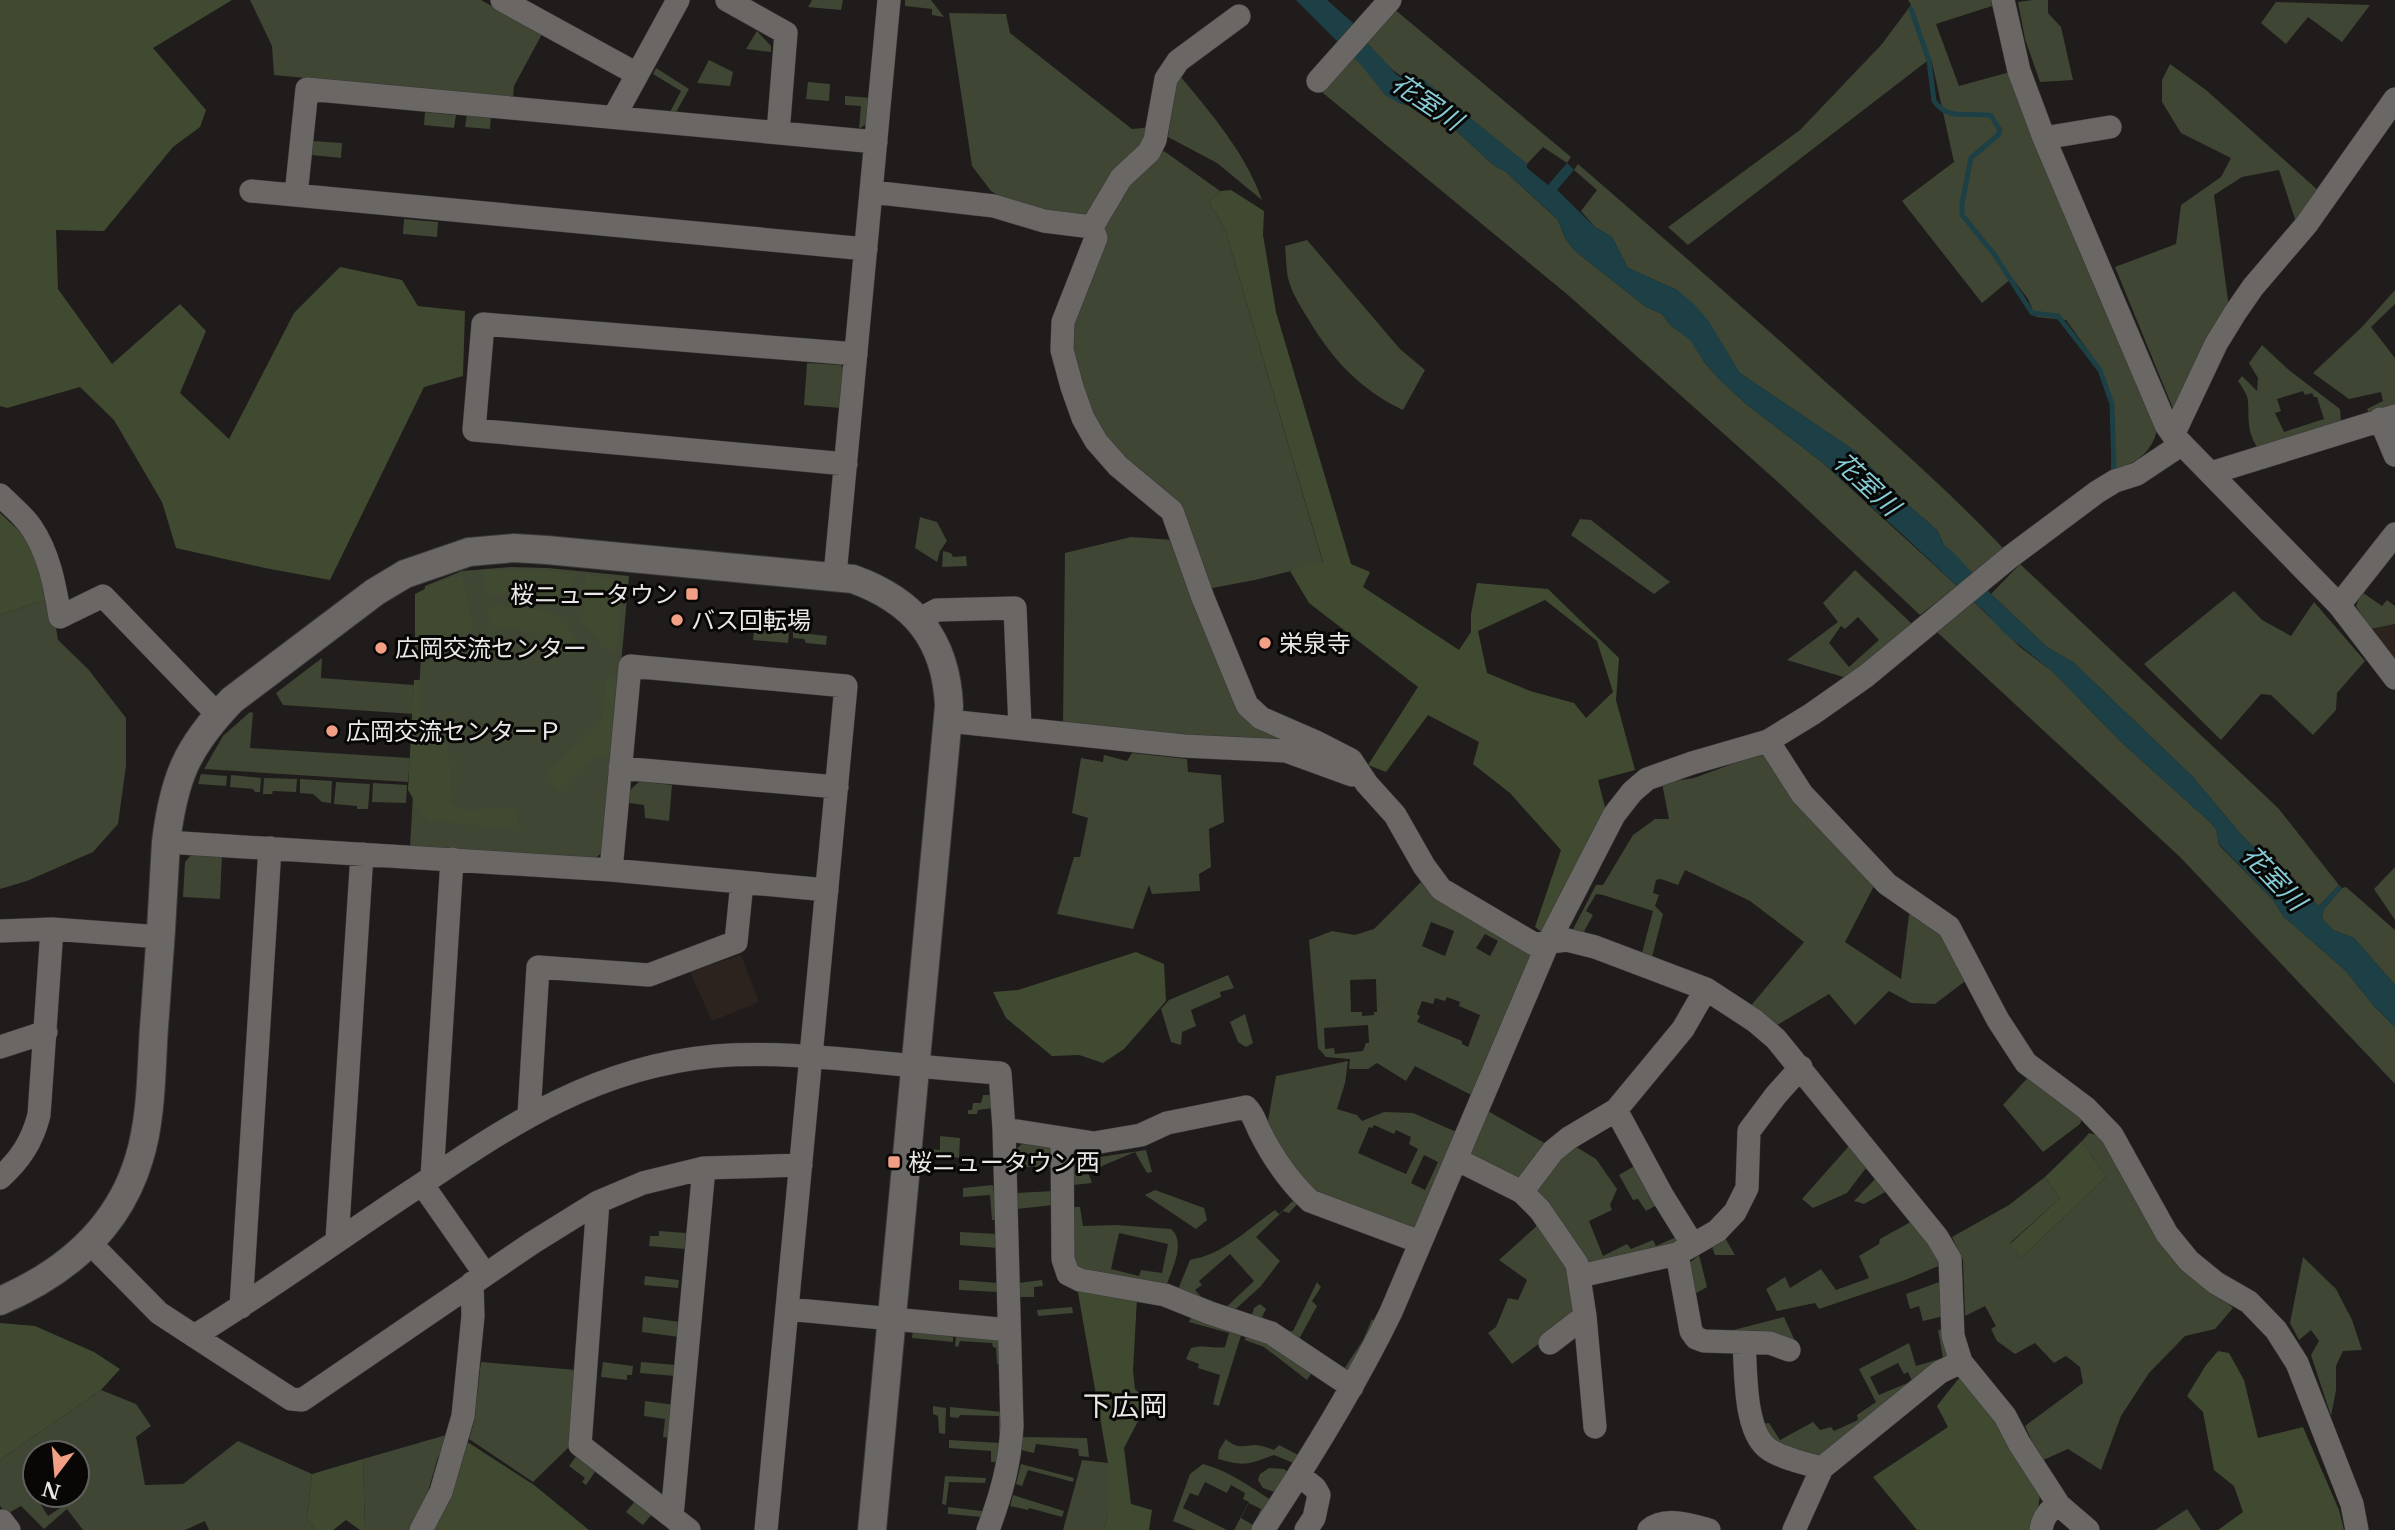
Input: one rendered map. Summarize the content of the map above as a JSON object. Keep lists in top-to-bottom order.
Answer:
{
  "districts": ["下広岡"],
  "water": ["花室川"],
  "places": {
    "transit": ["桜ニュータウン", "桜ニュータウン西"],
    "other": [
      "バス回転場",
      "栄泉寺",
      "広岡交流センター",
      "広岡交流センターＰ"
    ]
  },
  "north": "bottom"
}
